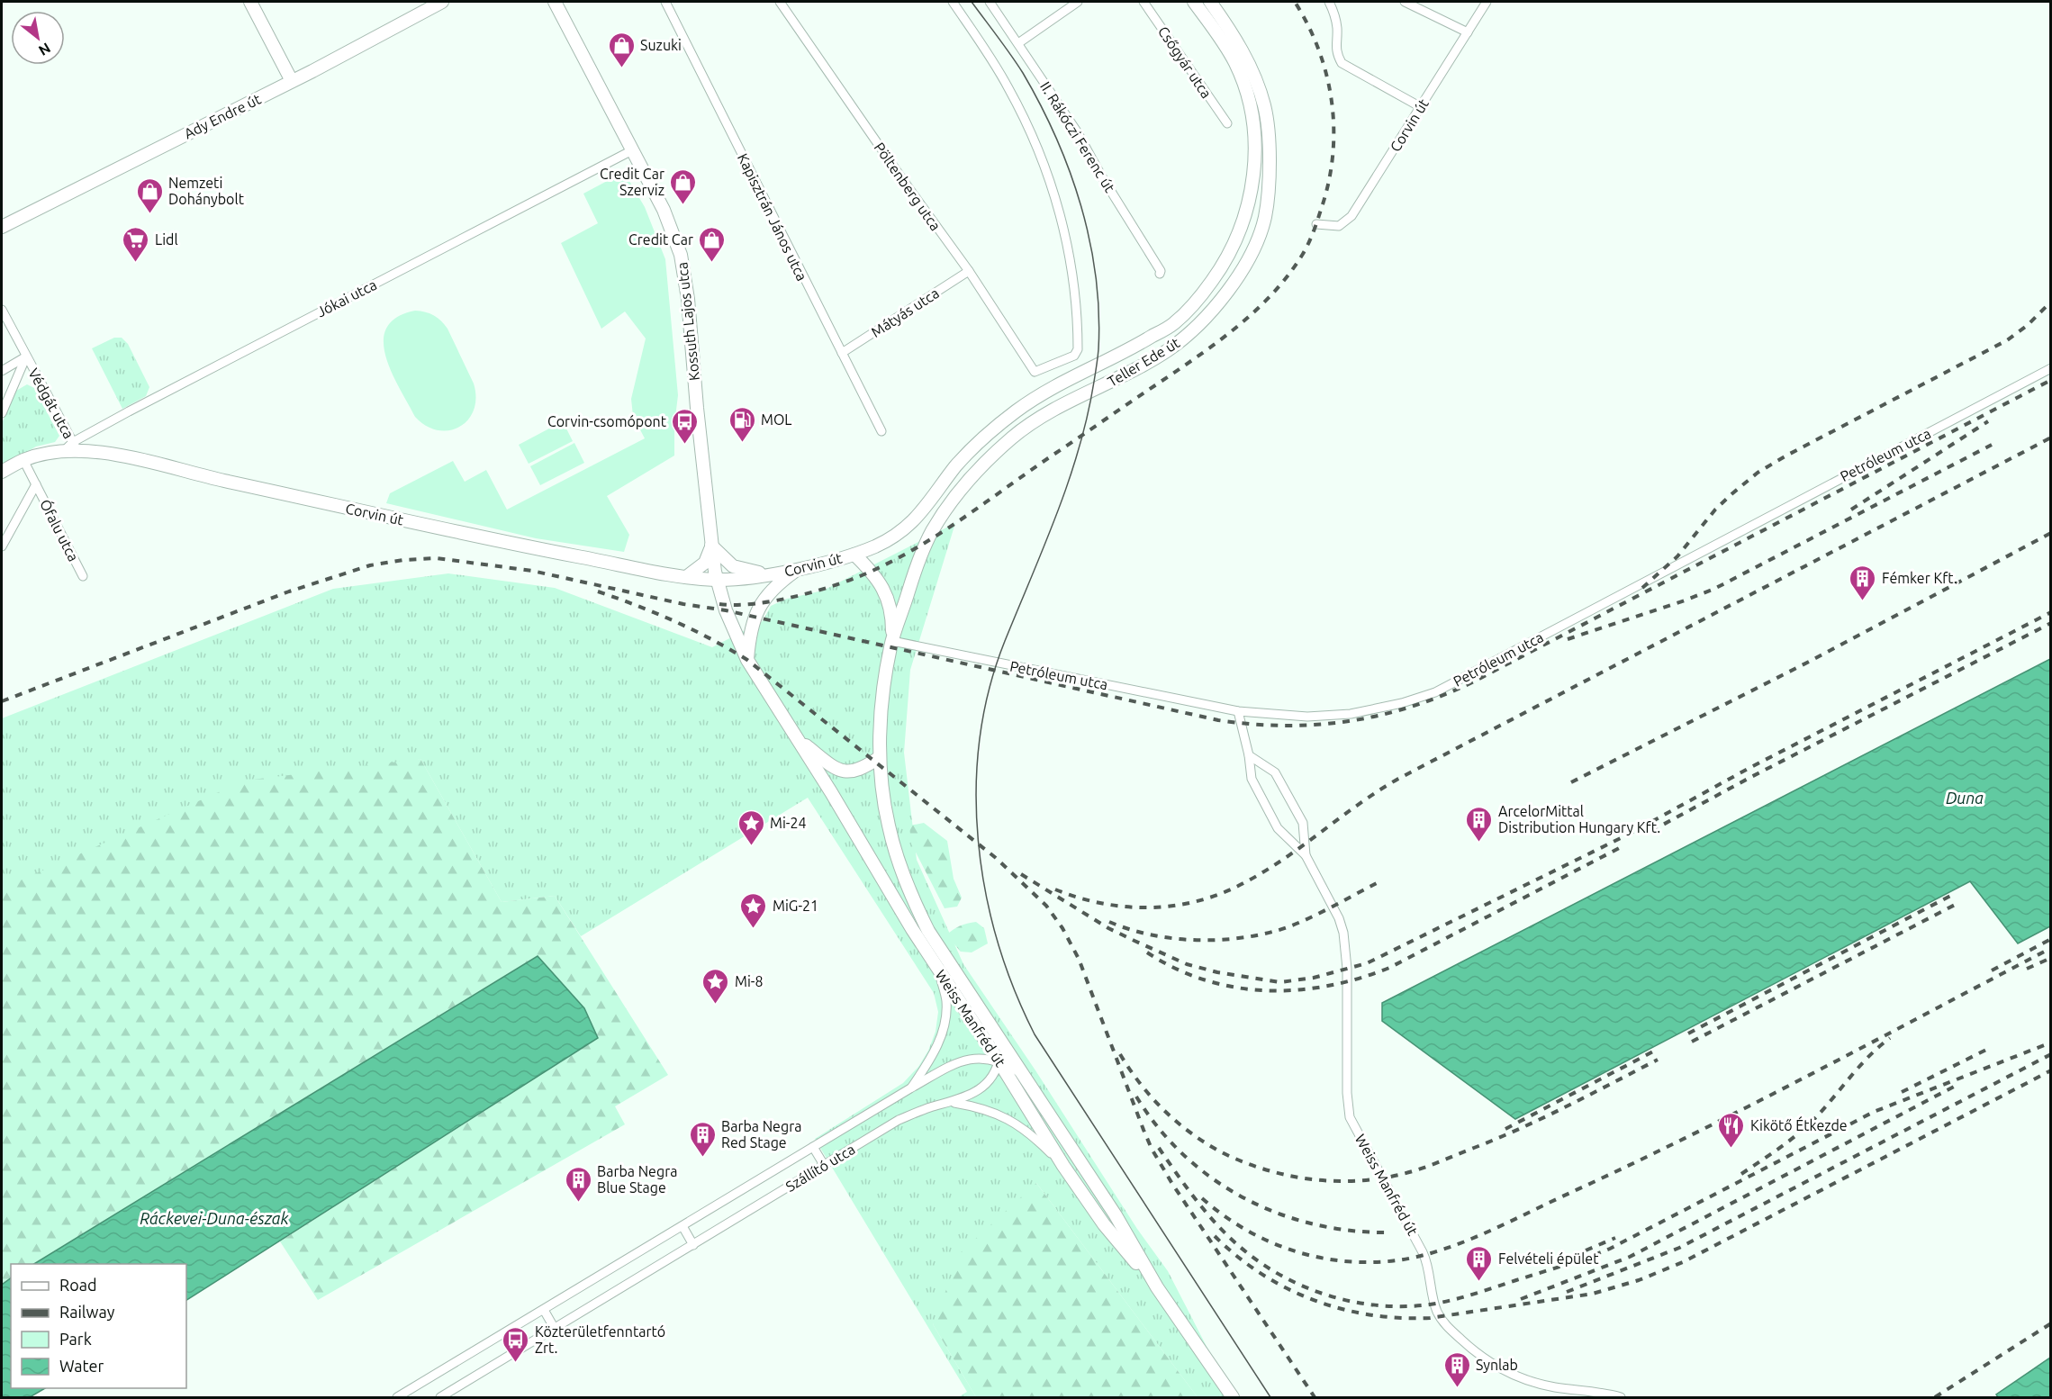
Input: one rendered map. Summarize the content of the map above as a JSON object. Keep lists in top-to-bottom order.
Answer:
{
  "streets": {
    "main road": [
      "Ady Endre út",
      "Corvin út",
      "Kossuth Lajos utca",
      "Teller Ede út",
      "Védgát utca",
      "Weiss Manfréd út"
    ],
    "street": [
      "Csőgyár utca",
      "II. Rákóczi Ferenc út",
      "Pöltenberg utca",
      "Kapisztrán János utca",
      "Jókai utca",
      "Mátyás utca",
      "Petróleum utca",
      "Ófalu utca",
      "Szállító utca"
    ]
  },
  "crossings": [
    ["Corvin út", "Jókai utca"],
    ["Corvin út", "Kossuth Lajos utca"],
    ["Corvin út", "Teller Ede út"],
    ["Corvin út", "Védgát utca"],
    ["Pöltenberg utca", "Mátyás utca"],
    ["Kapisztrán János utca", "Mátyás utca"],
    ["Jókai utca", "Kossuth Lajos utca"],
    ["Jókai utca", "Védgát utca"],
    ["Kossuth Lajos utca", "Weiss Manfréd út"],
    ["Teller Ede út", "Petróleum utca"],
    ["Teller Ede út", "Weiss Manfréd út"],
    ["Védgát utca", "Ófalu utca"],
    ["Petróleum utca", "Weiss Manfréd út"],
    ["Weiss Manfréd út", "Szállító utca"]
  ],
  "water": ["Duna", "Ráckevei-Duna-észak"],
  "places": {
    "shop": [
      "Suzuki",
      "Credit Car Szerviz",
      "Nemzeti Dohánybolt",
      "Credit Car"
    ],
    "supermarket": ["Lidl"],
    "fuel station": ["MOL"],
    "bus stop": ["Corvin-csomópont", "Közterületfenntartó Zrt."],
    "building": [
      "Fémker Kft.",
      "ArcelorMittal Distribution Hungary Kft.",
      "Barba Negra Red Stage",
      "Barba Negra Blue Stage",
      "Felvételi épület",
      "Synlab"
    ],
    "place": ["Mi-24", "MiG-21", "Mi-8"],
    "restaurant": ["Kikötő Étkezde"]
  },
  "legend": [
    "Road",
    "Railway",
    "Park",
    "Water"
  ],
  "north": "bottom right"
}
